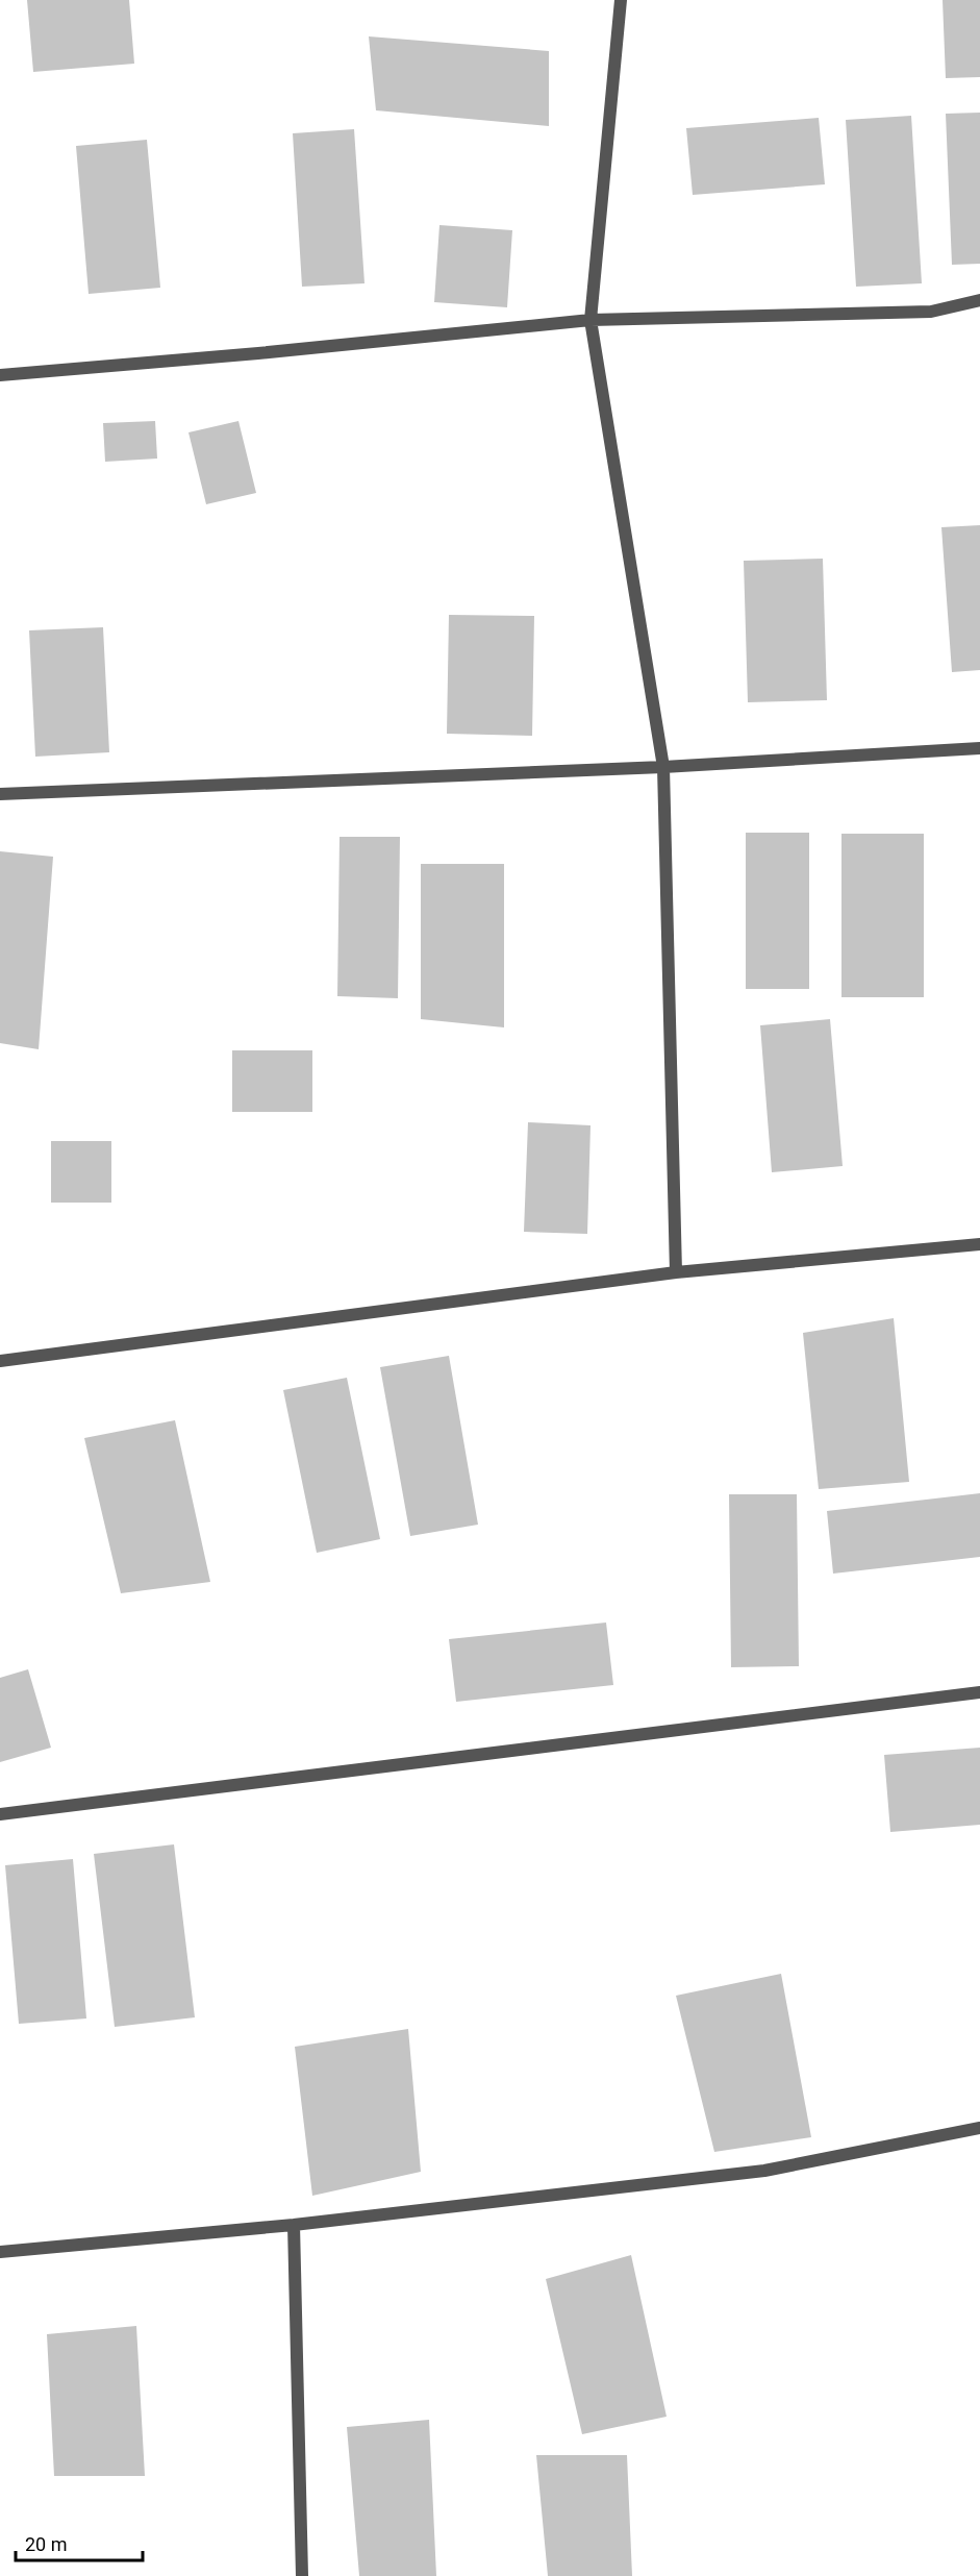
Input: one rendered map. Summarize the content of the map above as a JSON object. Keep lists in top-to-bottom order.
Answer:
{
  "scale_bar": "20 m"
}
